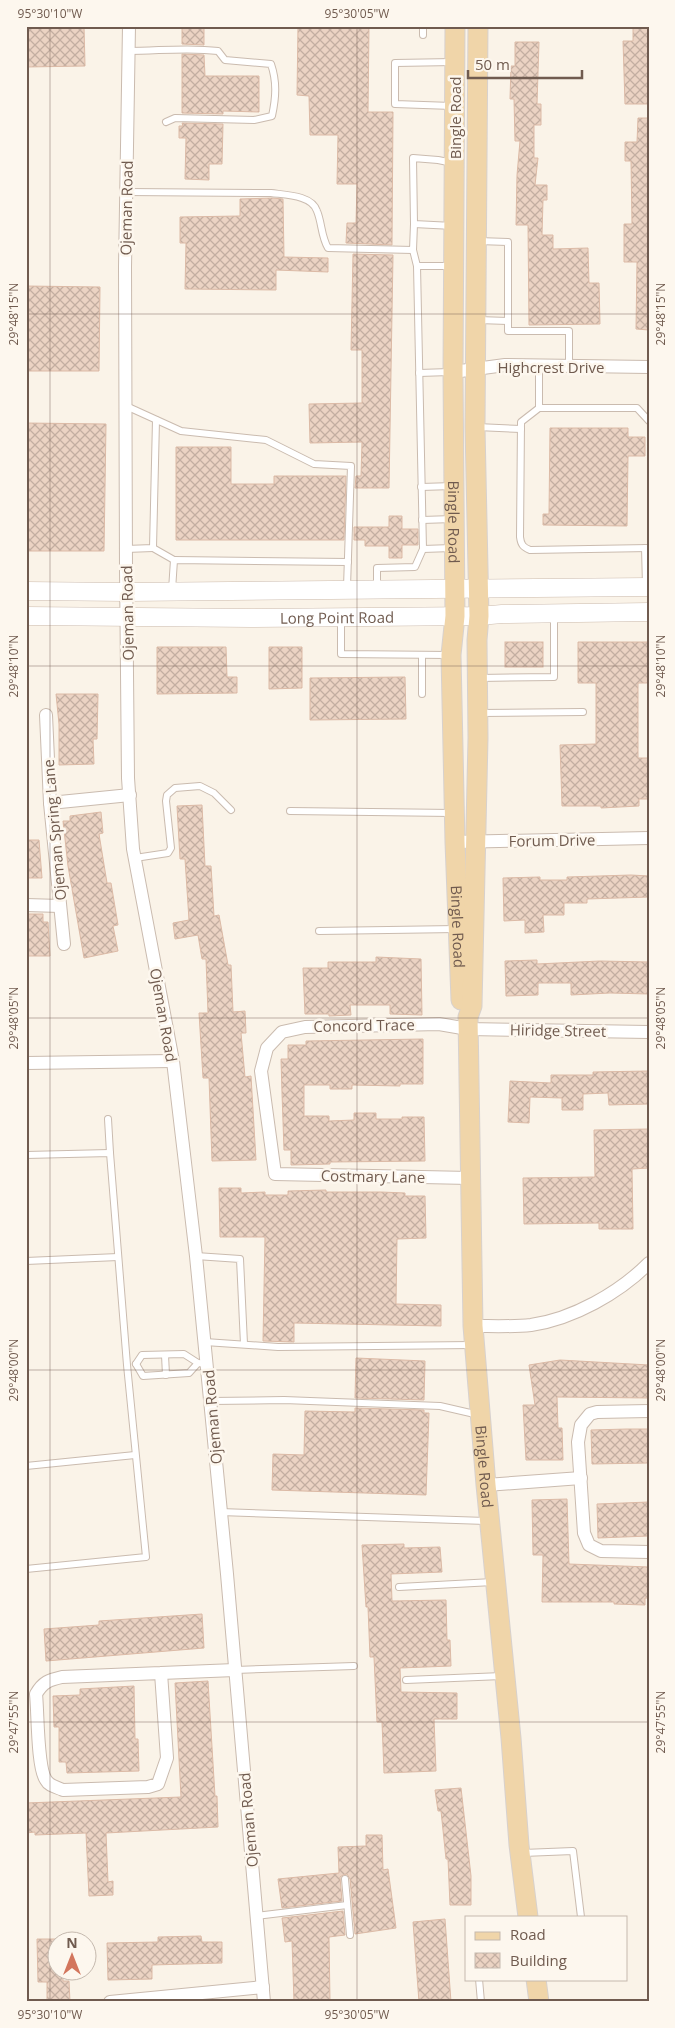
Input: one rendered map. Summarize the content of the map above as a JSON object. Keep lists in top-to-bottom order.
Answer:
{
  "streets": {
    "main road": ["Bingle Road", "Long Point Road"],
    "street": [
      "Ojeman Road",
      "Highcrest Drive",
      "Ojeman Spring Lane",
      "Forum Drive",
      "Concord Trace",
      "Hiridge Street",
      "Costmary Lane"
    ]
  },
  "crossings": [
    ["Bingle Road", "Highcrest Drive"],
    ["Bingle Road", "Long Point Road"],
    ["Bingle Road", "Forum Drive"],
    ["Bingle Road", "Concord Trace"],
    ["Bingle Road", "Hiridge Street"],
    ["Bingle Road", "Costmary Lane"],
    ["Ojeman Road", "Long Point Road"],
    ["Concord Trace", "Hiridge Street"],
    ["Concord Trace", "Costmary Lane"]
  ],
  "legend": ["Road", "Building"],
  "scale_bar": "50 m",
  "north": "top",
  "coordinates": [
    "95°30'10\"W",
    "95°30'05\"W",
    "29°48'15\"N",
    "29°48'10\"N",
    "29°48'05\"N",
    "29°48'00\"N",
    "29°47'55\"N"
  ]
}
